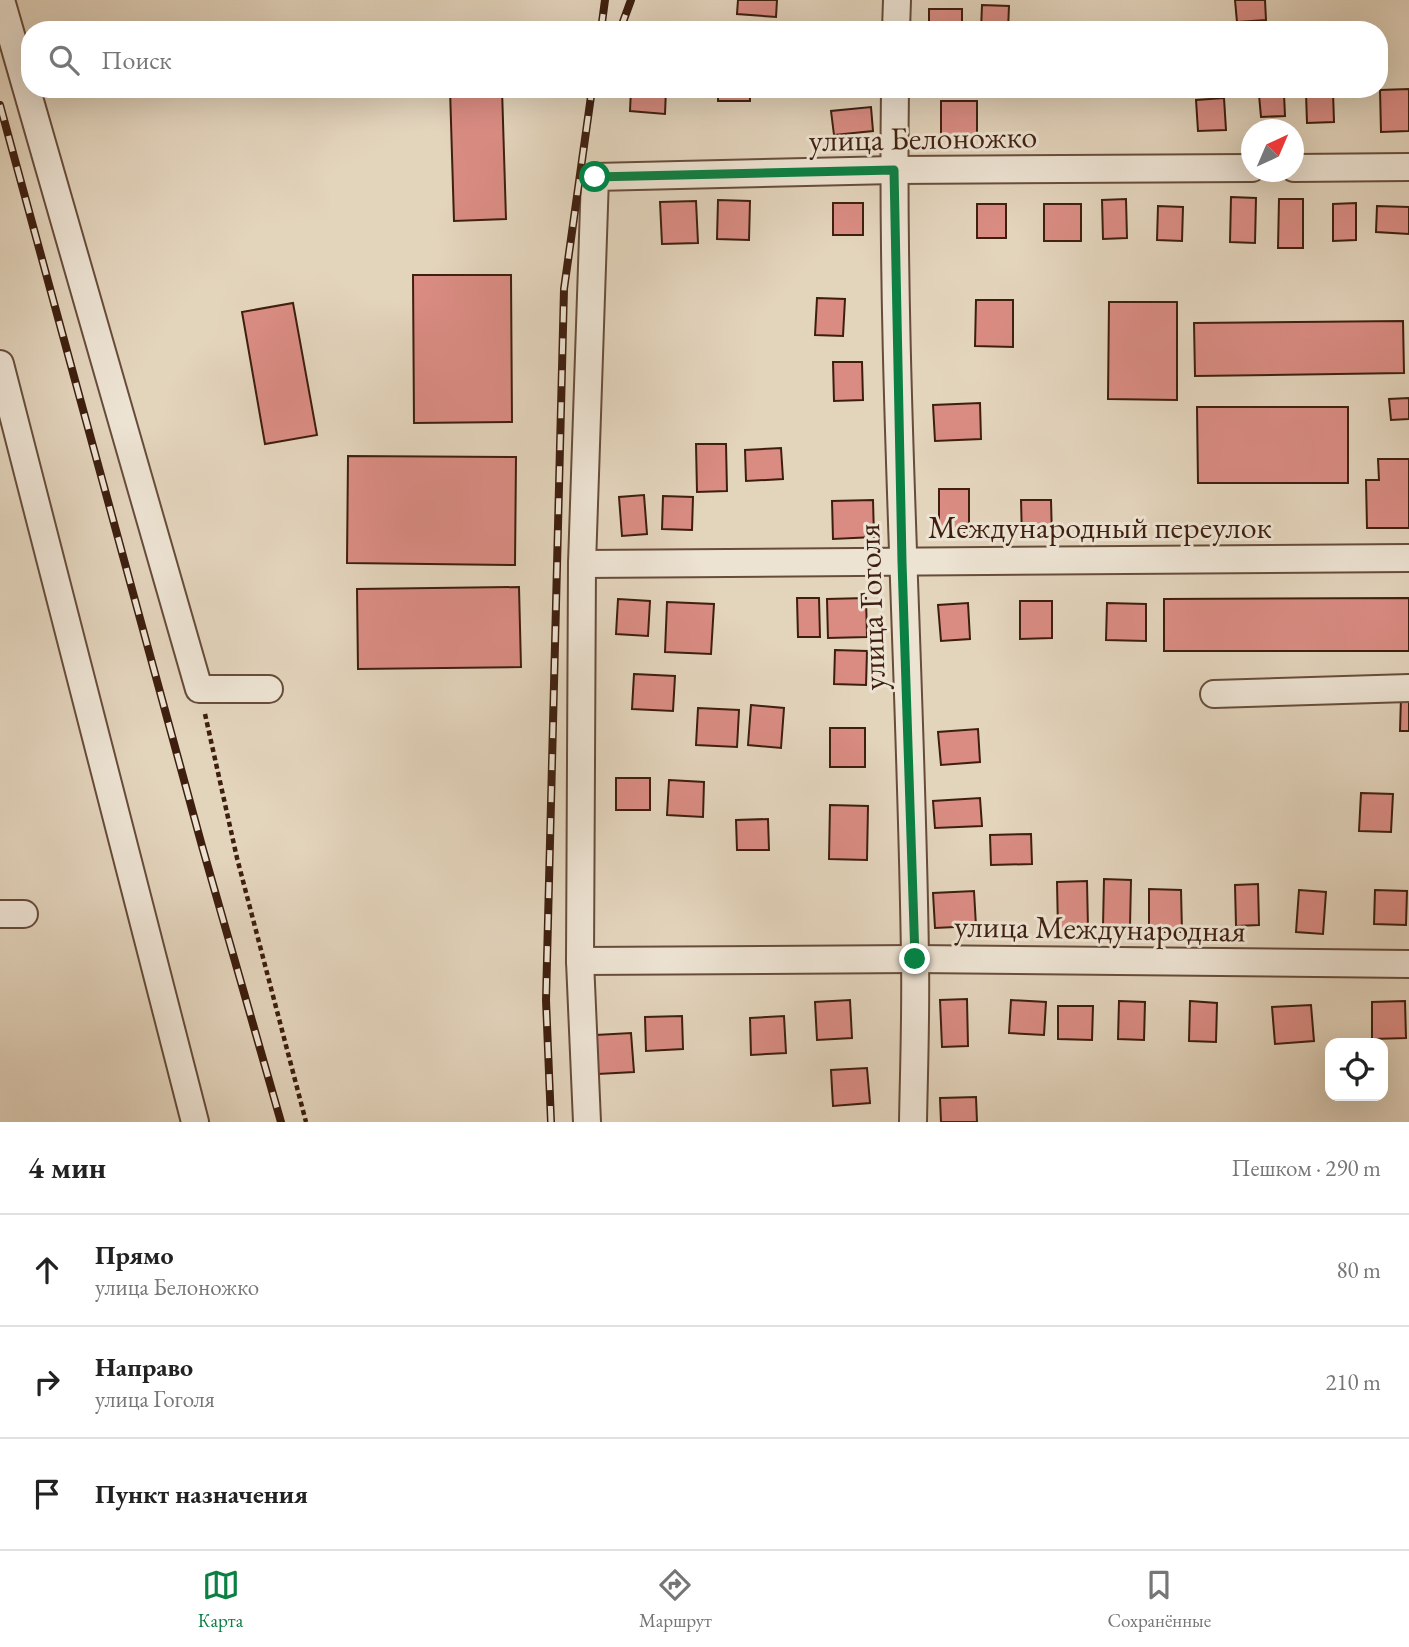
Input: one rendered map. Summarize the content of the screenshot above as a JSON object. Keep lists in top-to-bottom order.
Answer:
{
  "streets": {
    "street": [
      "улица Белоножко",
      "Международный переулок",
      "улица Гоголя",
      "улица Международная"
    ]
  },
  "crossings": [
    ["улица Белоножко", "Международный переулок"],
    ["улица Белоножко", "улица Гоголя"],
    ["Международный переулок", "улица Гоголя"],
    ["улица Гоголя", "улица Международная"]
  ],
  "north": "top right",
  "page": {
    "search": "Поиск",
    "heading": ["4 мин", "Пешком · 290 m"],
    "list": [
      ["Прямо", "улица Белоножко", "80 m"],
      ["Направо", "улица Гоголя", "210 m"],
      "Пункт назначения"
    ],
    "nav": ["Карта", "Маршрут", "Сохранённые"]
  }
}
